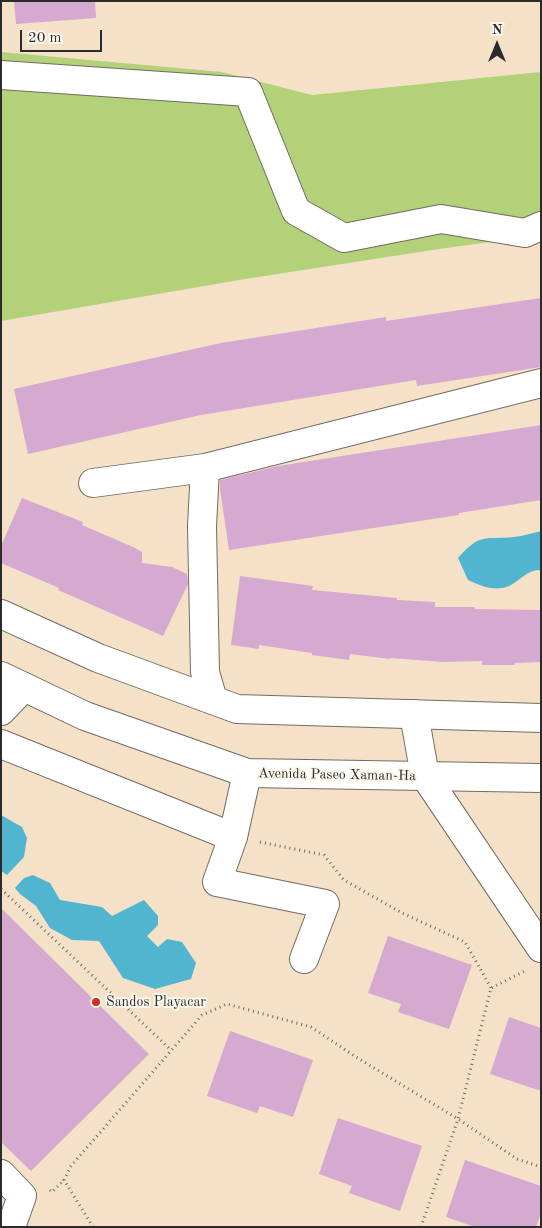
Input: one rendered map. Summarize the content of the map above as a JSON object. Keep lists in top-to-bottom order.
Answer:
{
  "streets": {
    "main road": ["Avenida Paseo Xaman-Ha"]
  },
  "places": ["Sandos Playacar"],
  "scale_bar": "20 m",
  "north": "top"
}
